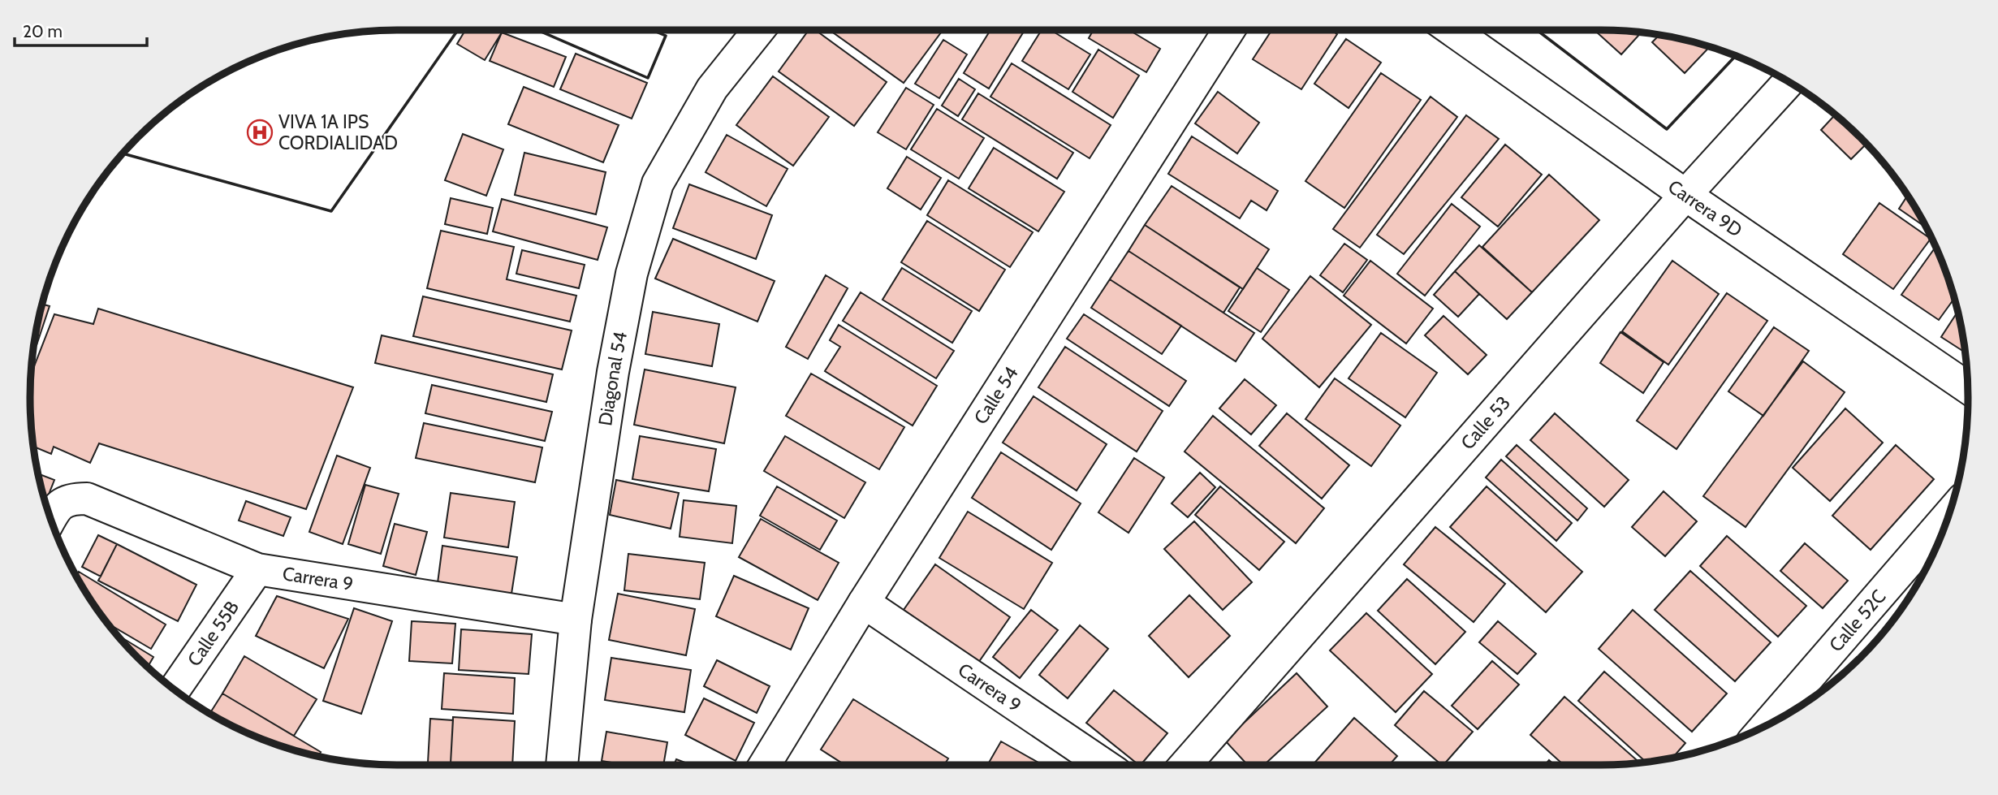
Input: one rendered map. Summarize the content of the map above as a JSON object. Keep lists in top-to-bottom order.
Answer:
{
  "streets": {
    "street": [
      "Carrera 9D",
      "Diagonal 54",
      "Calle 54",
      "Calle 53",
      "Carrera 9",
      "Calle 52C",
      "Calle 55B"
    ]
  },
  "crossings": [
    ["Carrera 9D", "Calle 53"],
    ["Diagonal 54", "Carrera 9"],
    ["Calle 54", "Carrera 9"],
    ["Carrera 9", "Calle 55B"]
  ],
  "places": {
    "hospital": ["VIVA 1A IPS CORDIALIDAD"]
  },
  "scale_bar": "20 m"
}
